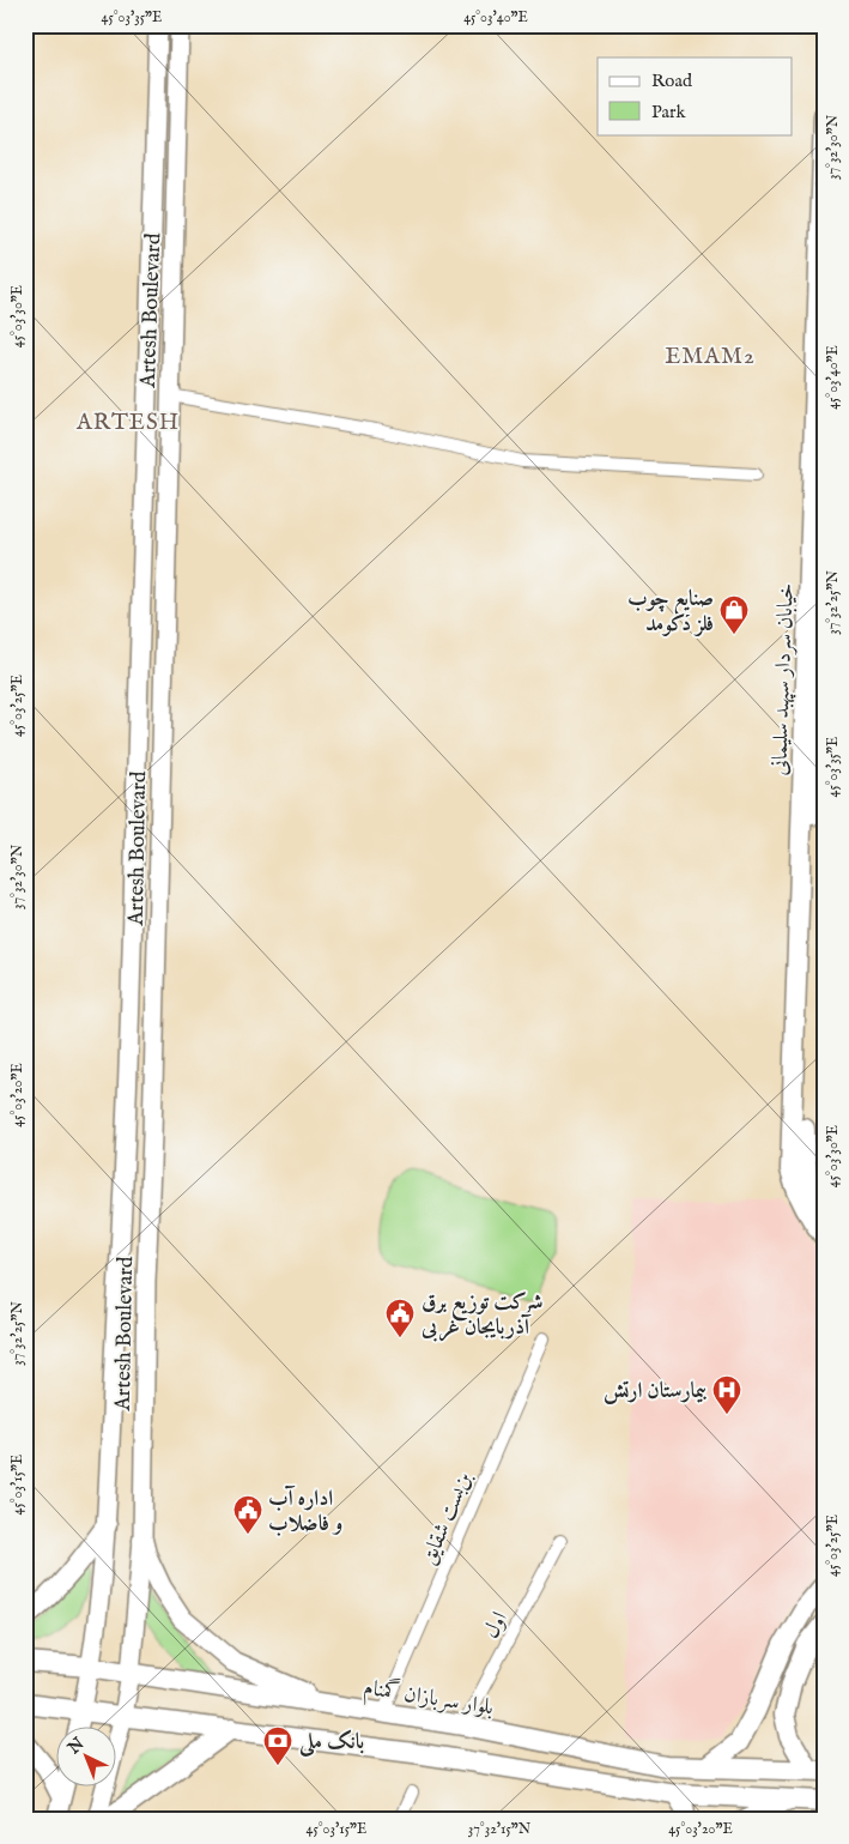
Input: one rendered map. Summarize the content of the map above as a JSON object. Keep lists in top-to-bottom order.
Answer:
{
  "streets": {
    "main road": ["Artesh Boulevard", "خیابان سردار سپهبد سلیمانی", "بلوار سربازان گمنام"],
    "street": ["بن‌بست شقایق", "اول"]
  },
  "crossings": [
    ["Artesh Boulevard", "بلوار سربازان گمنام"],
    ["بن‌بست شقایق", "بلوار سربازان گمنام"],
    ["اول", "بلوار سربازان گمنام"]
  ],
  "districts": ["EMAM2", "ARTESH"],
  "places": {
    "shop": ["صنایع چوب فلز دکومد"],
    "public building": ["شرکت توزیع برق آذربایجان غربی", "اداره آب و فاضلاب"],
    "hospital": ["بیمارستان ارتش"],
    "bank": ["بانک ملى"]
  },
  "legend": ["Road", "Park"],
  "north": "top left",
  "coordinates": [
    "45°03'35\"E",
    "45°03'40\"E",
    "37°32'30\"N",
    "45°03'30\"E",
    "37°32'25\"N",
    "45°03'25\"E",
    "45°03'20\"E",
    "45°03'15\"E",
    "37°32'15\"N"
  ]
}
